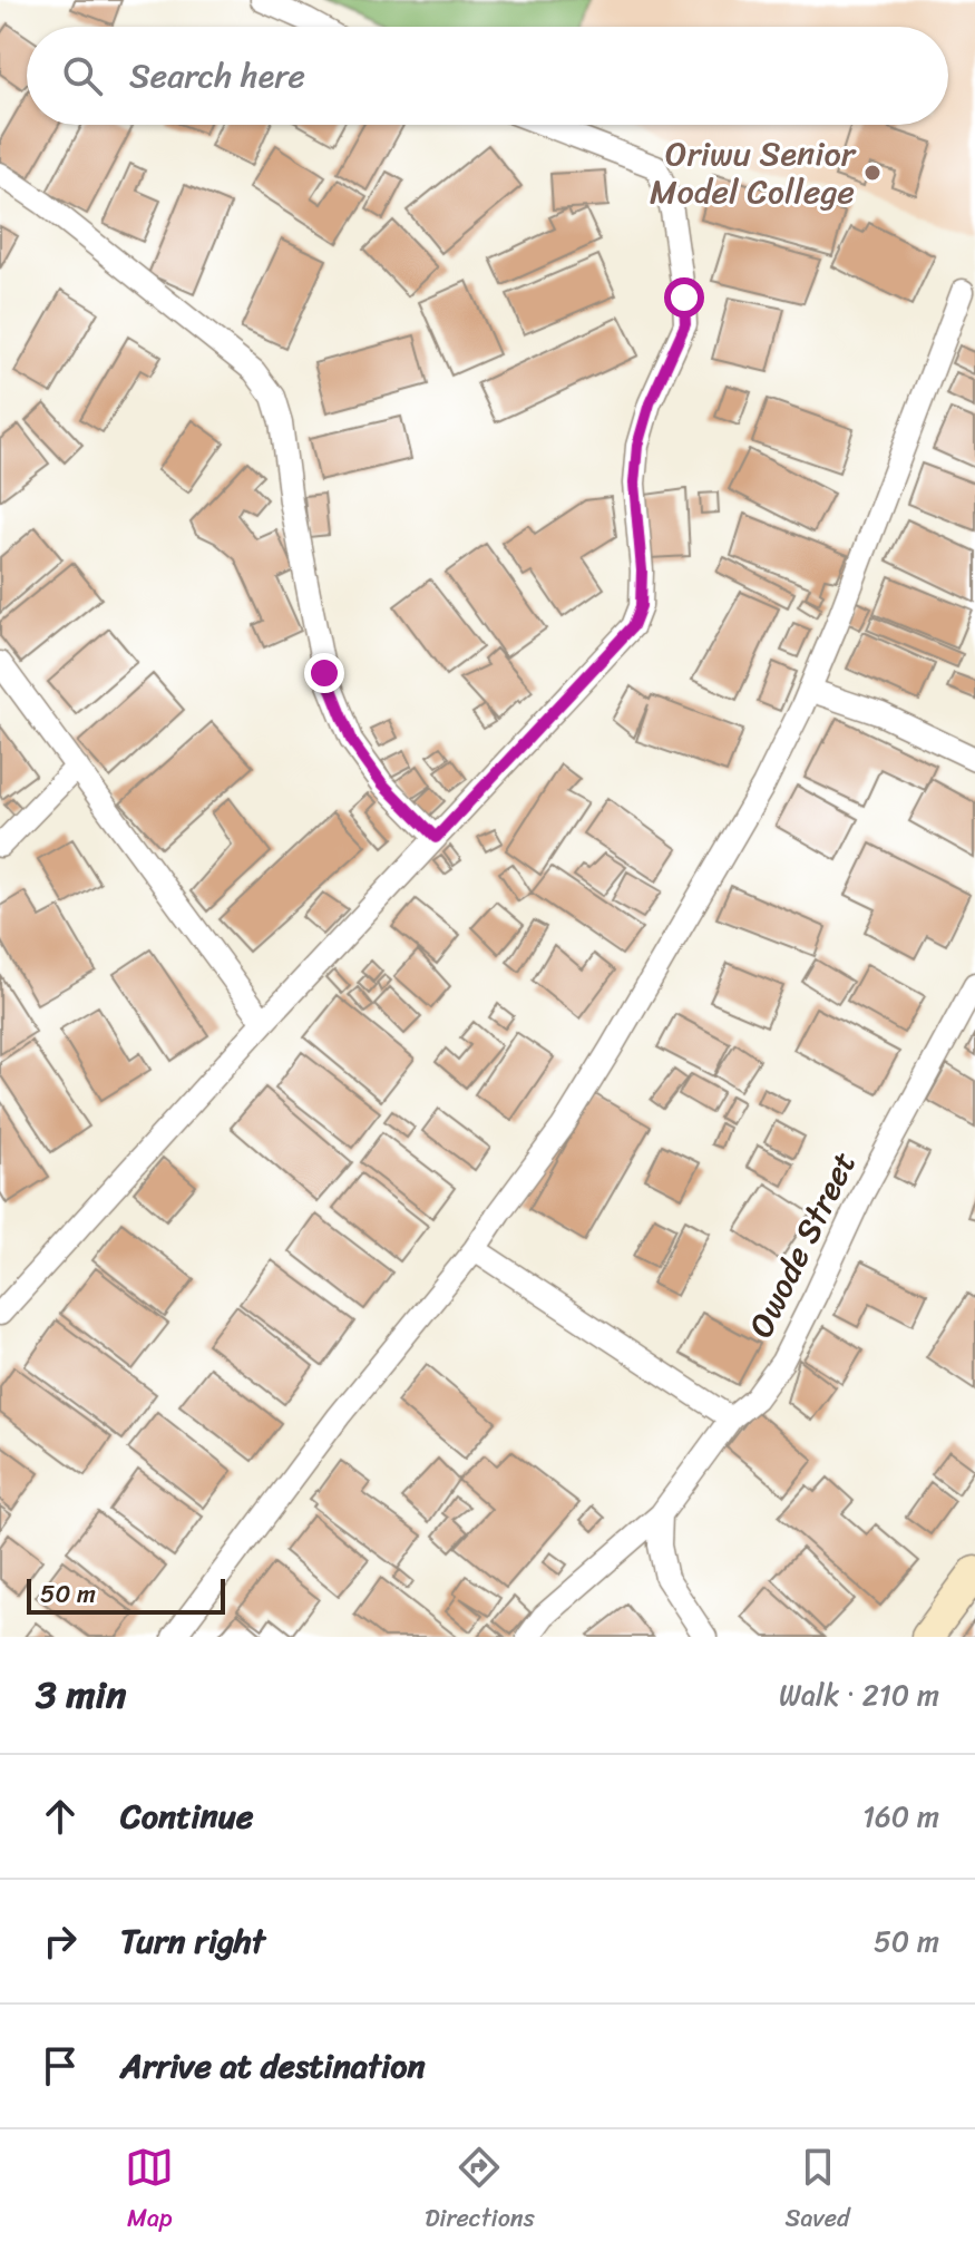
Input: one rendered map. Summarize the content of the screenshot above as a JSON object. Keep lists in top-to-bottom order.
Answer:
{
  "streets": {
    "street": ["Owode Street"]
  },
  "places": ["Oriwu Senior Model College"],
  "scale_bar": "50 m",
  "page": {
    "search": "Search here",
    "scale": "50 m",
    "heading": ["3 min", "Walk · 210 m"],
    "list": [
      ["Continue", "160 m"],
      ["Turn right", "50 m"],
      "Arrive at destination"
    ],
    "nav": ["Map", "Directions", "Saved"]
  }
}
